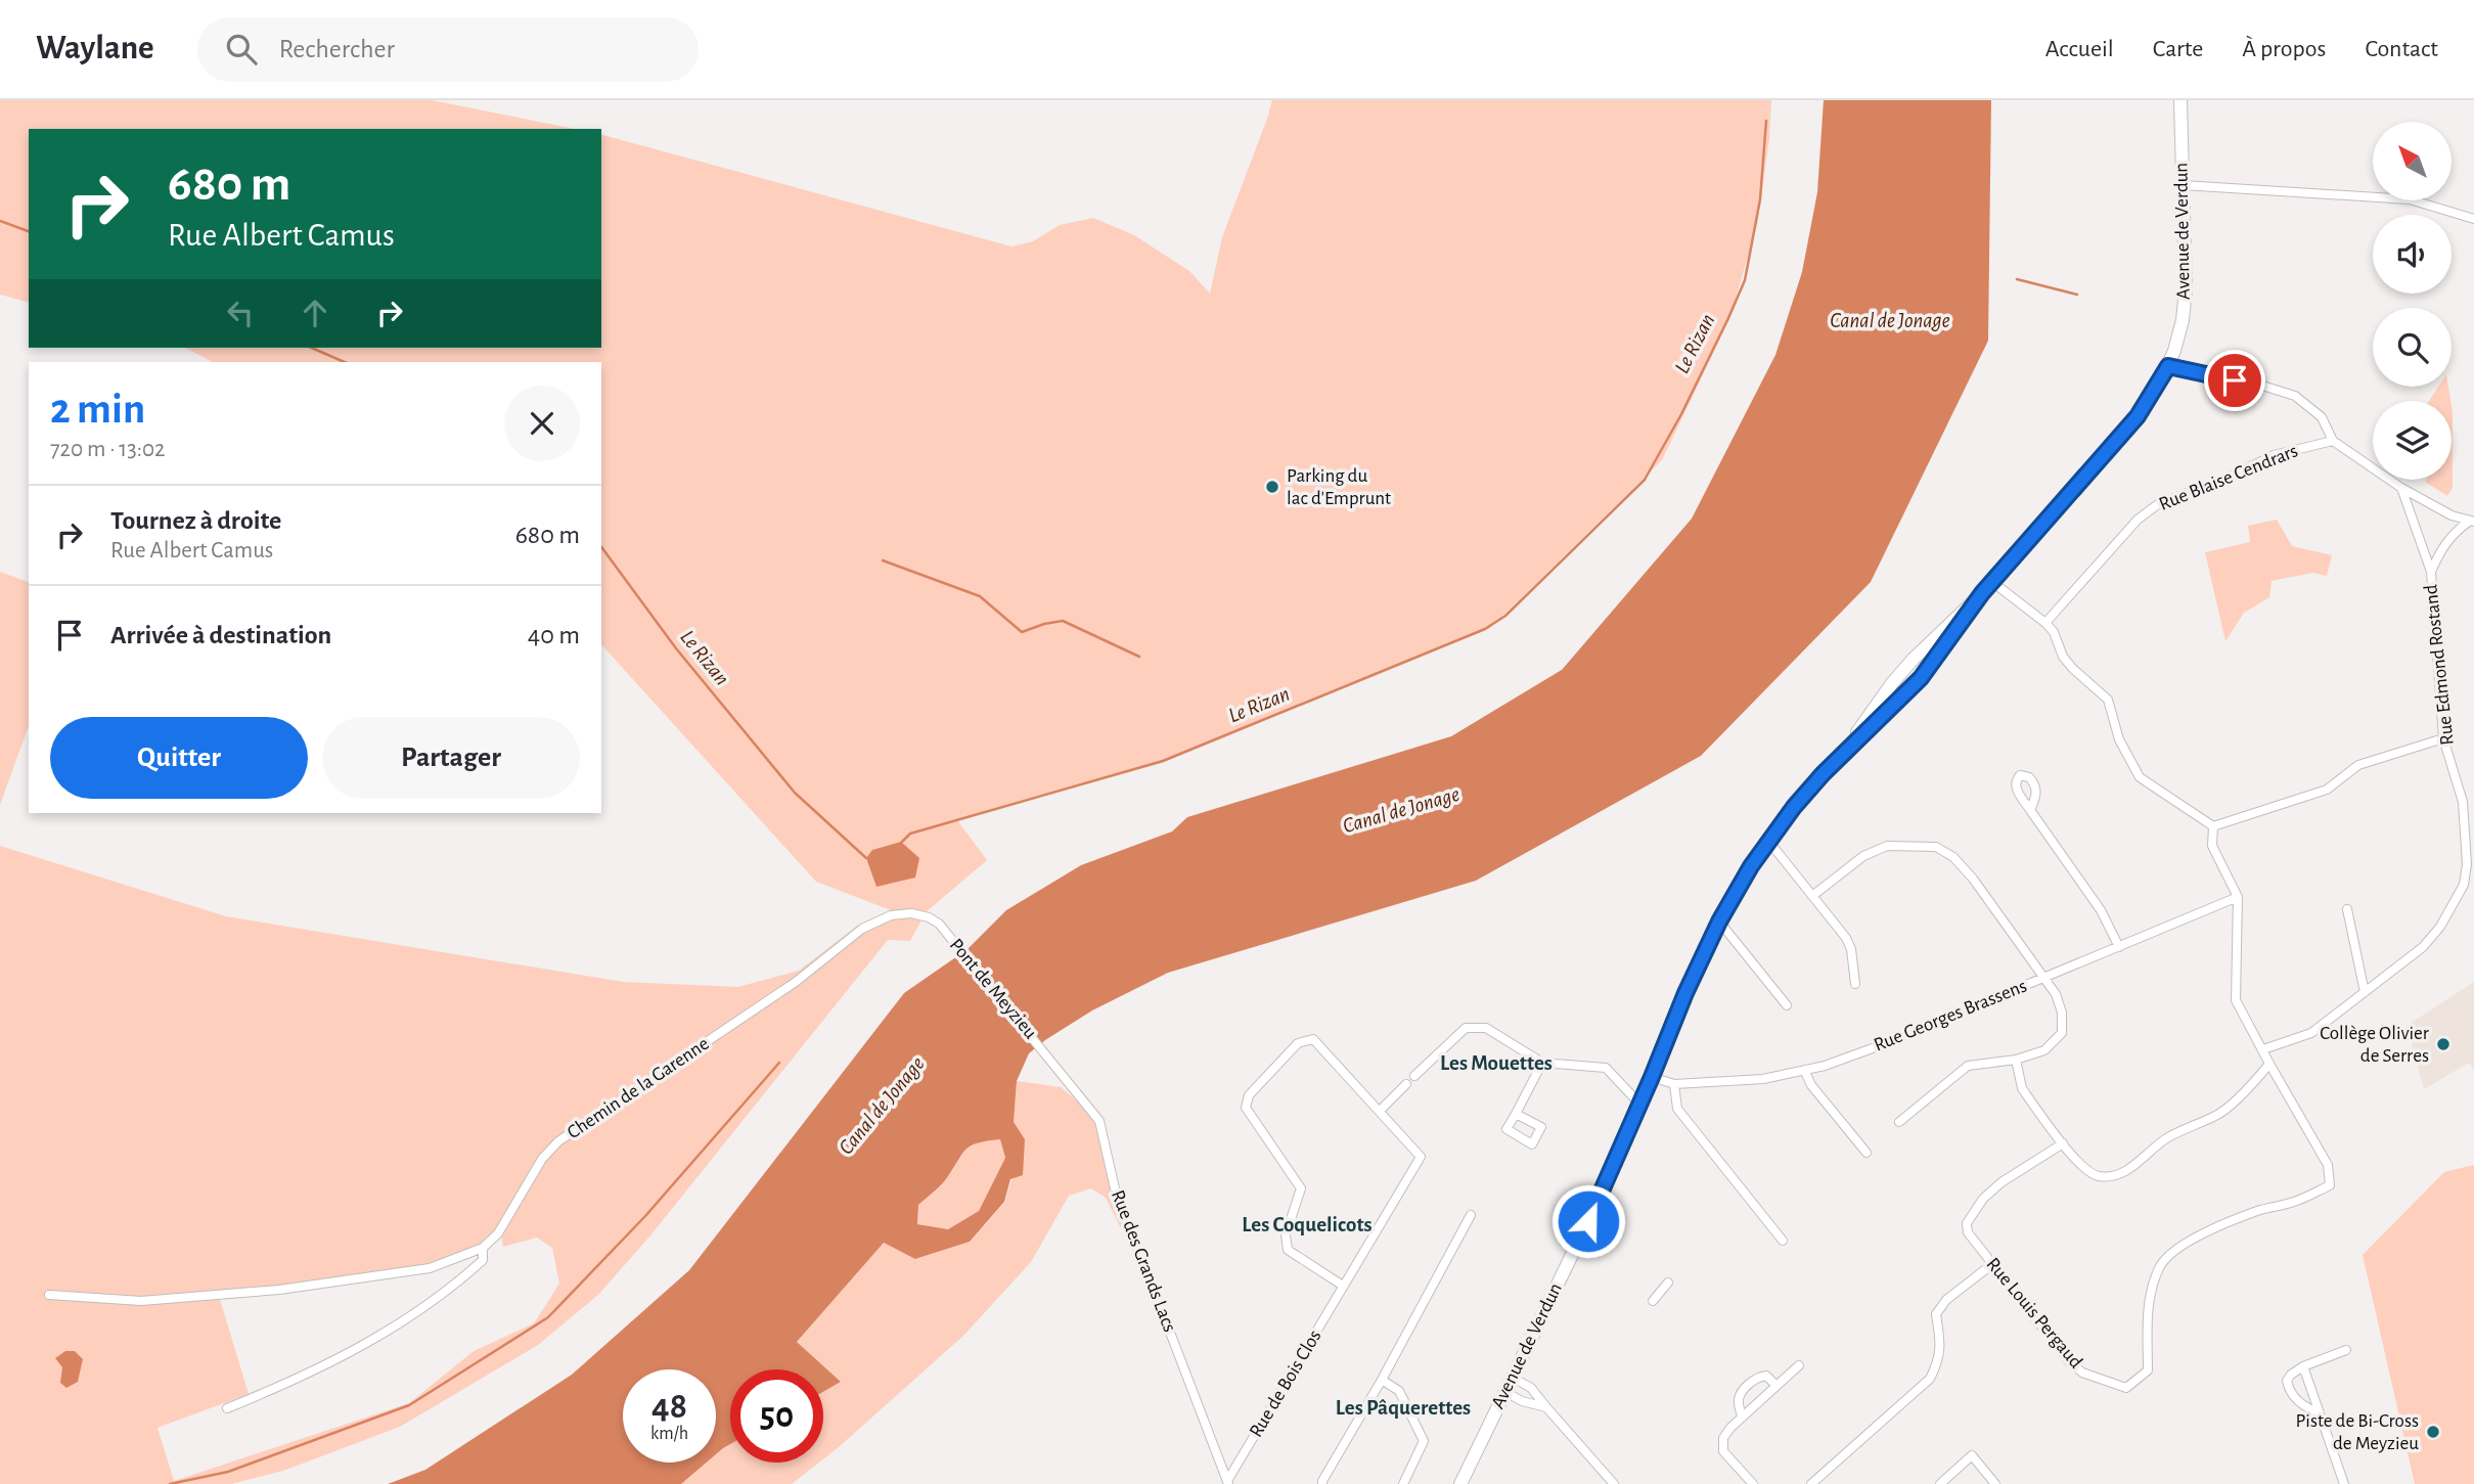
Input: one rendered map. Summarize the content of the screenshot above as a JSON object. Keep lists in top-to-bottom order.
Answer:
{
  "streets": {
    "main road": ["Avenue de Verdun"],
    "street": [
      "Rue Blaise Cendrars",
      "Rue Edmond Rostand",
      "Pont de Meyzieu",
      "Rue Georges Brassens",
      "Chemin de la Garenne",
      "Rue des Grands Lacs",
      "Rue Louis Pergaud",
      "Rue de Bois Clos"
    ]
  },
  "crossings": [
    ["Avenue de Verdun", "Rue Georges Brassens"],
    ["Pont de Meyzieu", "Chemin de la Garenne"],
    ["Pont de Meyzieu", "Rue des Grands Lacs"],
    ["Rue des Grands Lacs", "Rue de Bois Clos"]
  ],
  "districts": ["Les Mouettes", "Les Coquelicots", "Les Pâquerettes"],
  "water": ["Canal de Jonage", "Le Rizan"],
  "places": ["Parking du lac d'Emprunt", "Collège Olivier de Serres", "Piste de Bi-Cross de Meyzieu"],
  "north": "top left",
  "page": {
    "header": "Waylane",
    "search": "Rechercher",
    "nav": [
      "Accueil",
      "Carte",
      "À propos",
      "Contact"
    ],
    "turn": ["680 m", "Rue Albert Camus"],
    "heading": ["2 min", "720 m · 13:02"],
    "list": [
      {
        "name": "Tournez à droite",
        "note": "Rue Albert Camus",
        "value": "680 m"
      },
      {
        "name": "Arrivée à destination",
        "value": "40 m"
      }
    ],
    "buttons": ["Quitter", "Partager"],
    "speed": "48 km/h",
    "limit": "50"
  }
}
